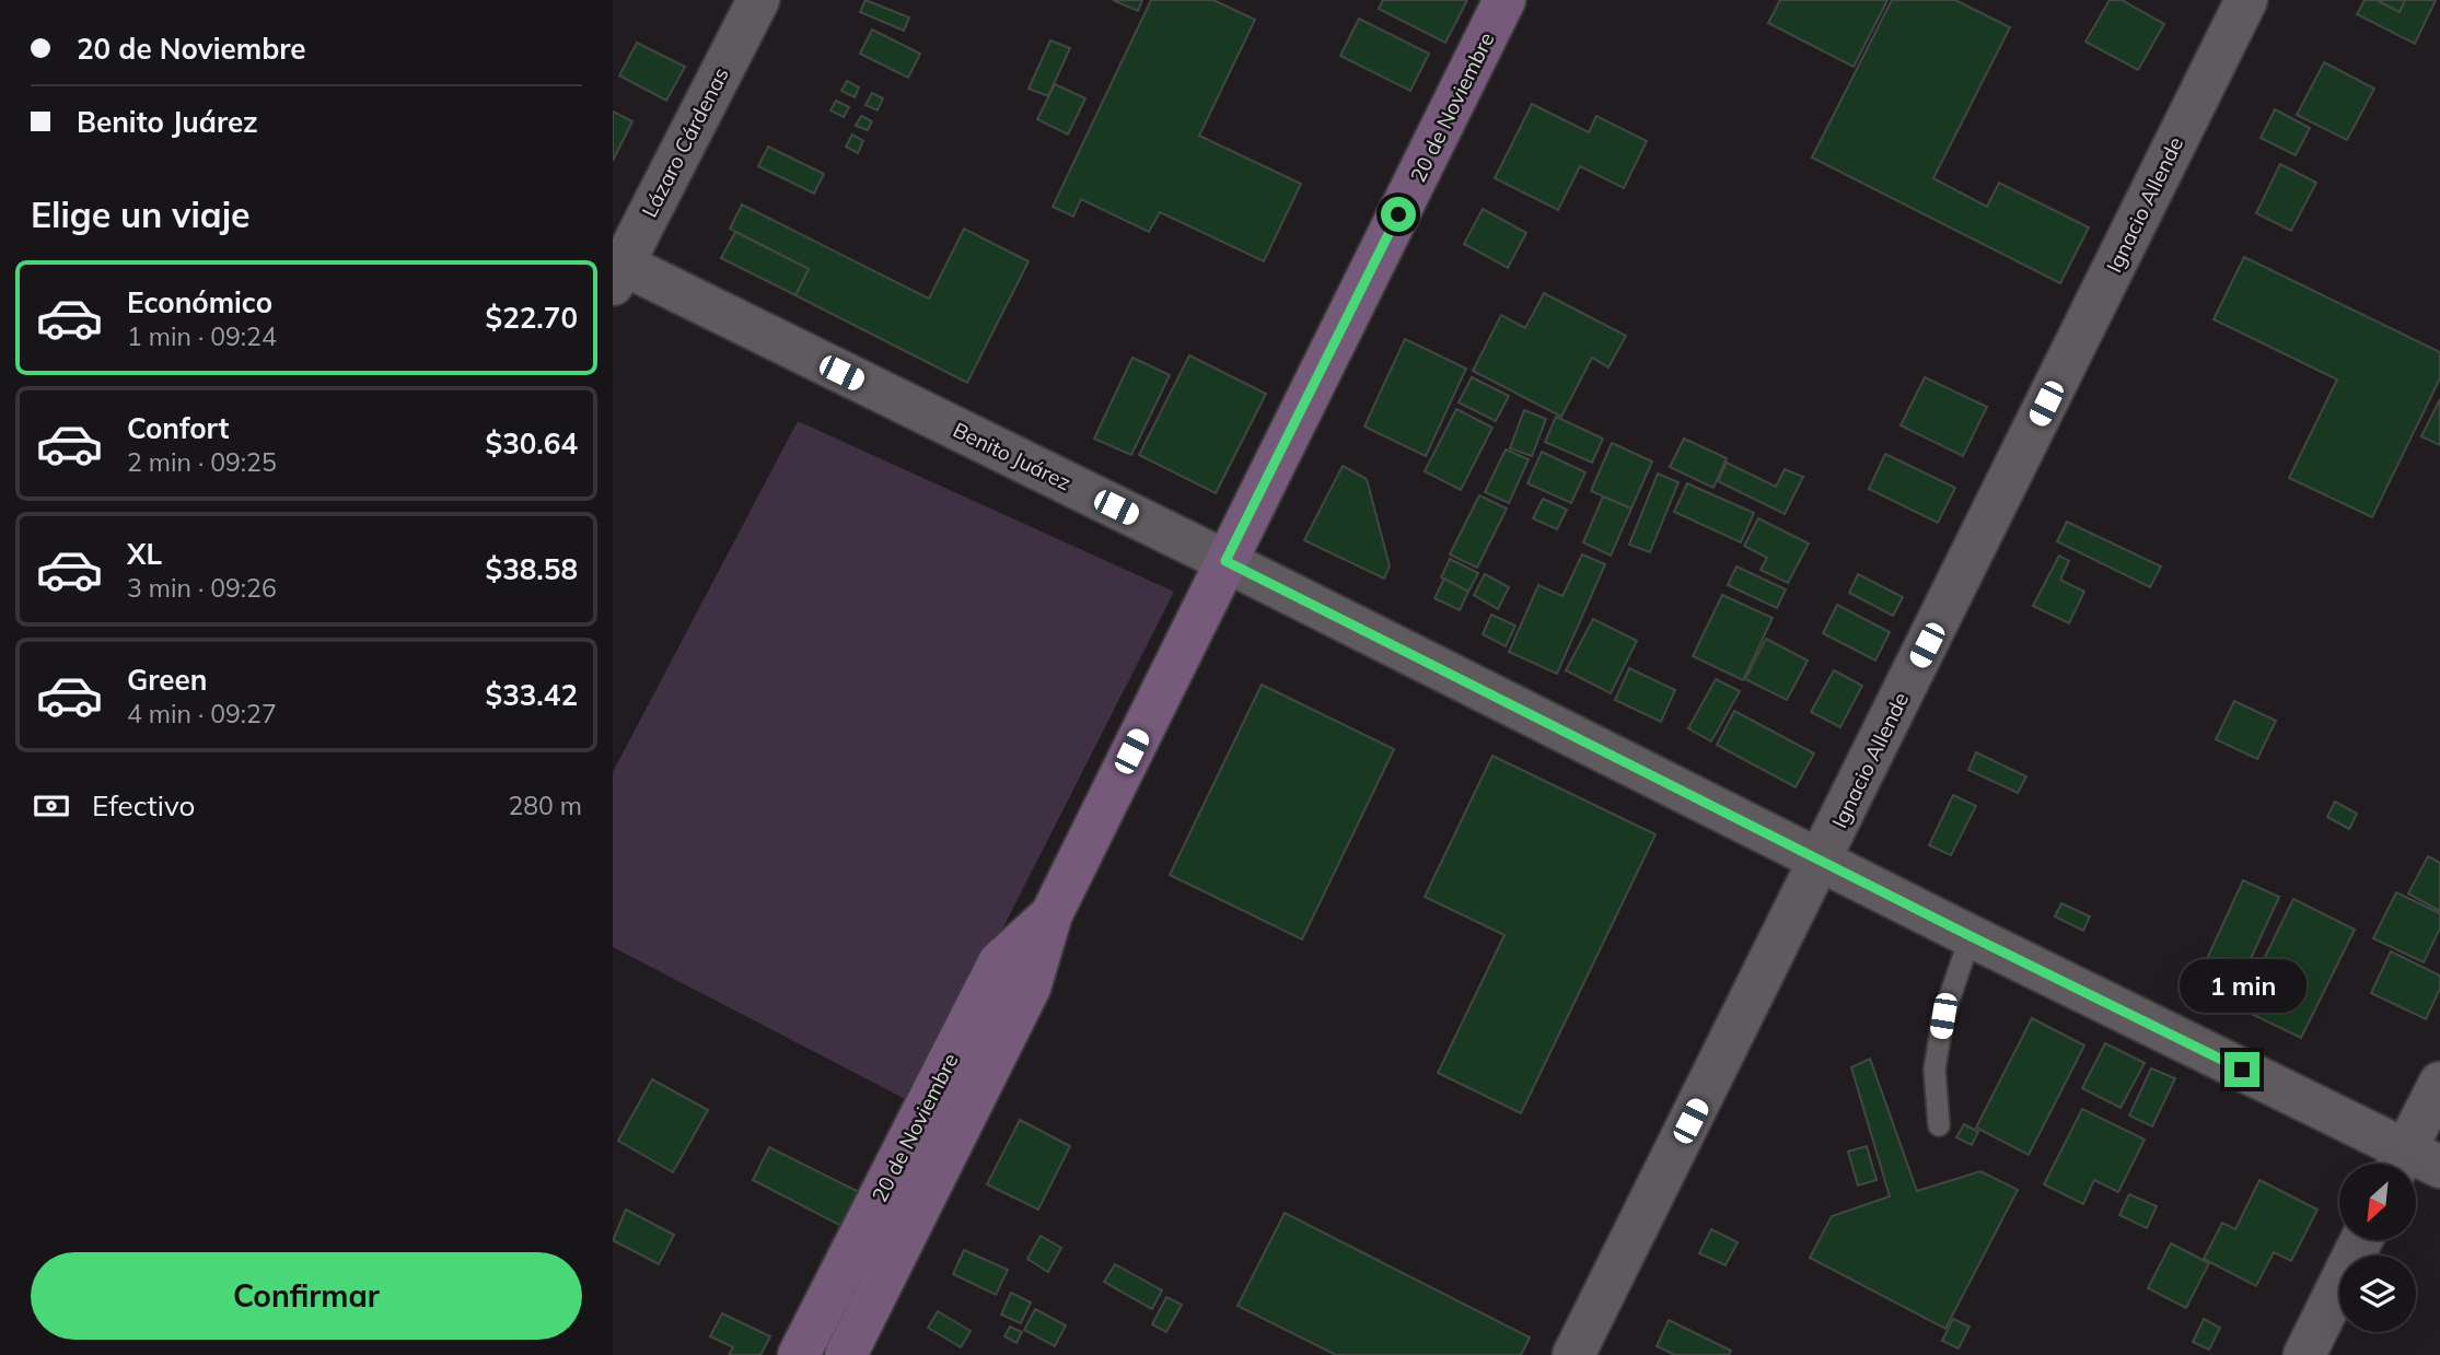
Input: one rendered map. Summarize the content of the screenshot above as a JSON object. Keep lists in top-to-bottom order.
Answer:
{
  "streets": {
    "main road": ["20 de Noviembre"],
    "street": ["Lázaro Cárdenas", "Ignacio Allende", "Benito Juárez"]
  },
  "crossings": [
    ["20 de Noviembre", "Benito Juárez"],
    ["Lázaro Cárdenas", "Benito Juárez"],
    ["Ignacio Allende", "Benito Juárez"]
  ],
  "north": "bottom left",
  "page": {
    "banner": ["20 de Noviembre", "Benito Juárez"],
    "heading": "Elige un viaje",
    "list": [
      {
        "name": "Económico",
        "note": "1 min · 09:24",
        "value": "$22.70"
      },
      {
        "name": "Confort",
        "note": "2 min · 09:25",
        "value": "$30.64"
      },
      {
        "name": "XL",
        "note": "3 min · 09:26",
        "value": "$38.58"
      },
      {
        "name": "Green",
        "note": "4 min · 09:27",
        "value": "$33.42"
      }
    ],
    "pay": ["Efectivo", "280 m"],
    "bubble": "1 min",
    "buttons": "Confirmar"
  }
}
